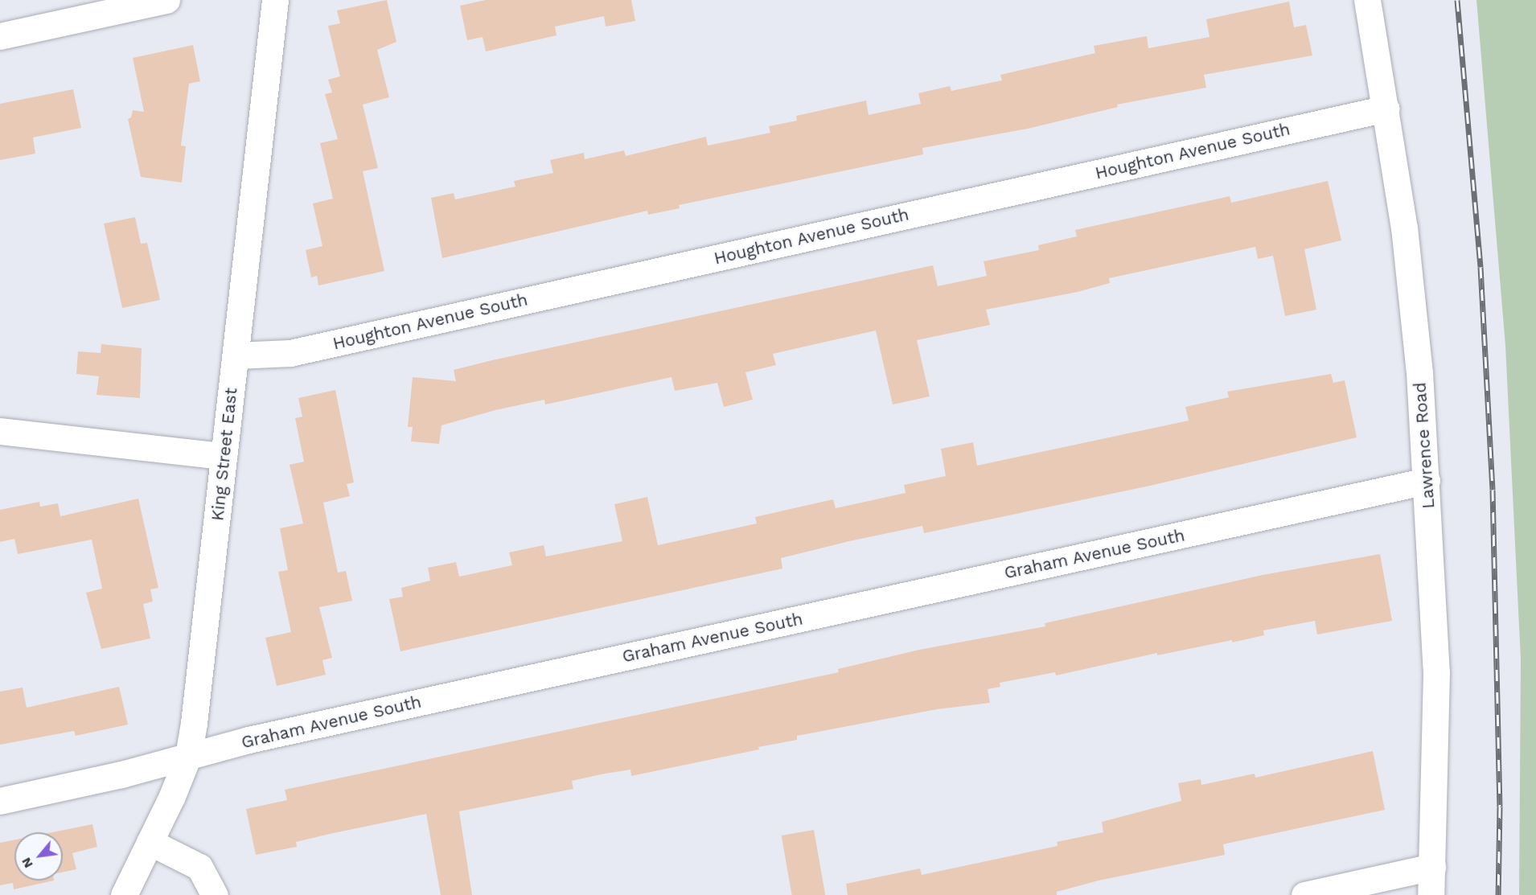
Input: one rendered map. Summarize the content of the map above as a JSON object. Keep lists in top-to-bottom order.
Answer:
{
  "streets": {
    "street": [
      "Houghton Avenue South",
      "Lawrence Road",
      "King Street East",
      "Graham Avenue South"
    ]
  },
  "crossings": [
    ["Houghton Avenue South", "Lawrence Road"],
    ["Houghton Avenue South", "King Street East"],
    ["Lawrence Road", "Graham Avenue South"],
    ["King Street East", "Graham Avenue South"]
  ],
  "north": "bottom left"
}
